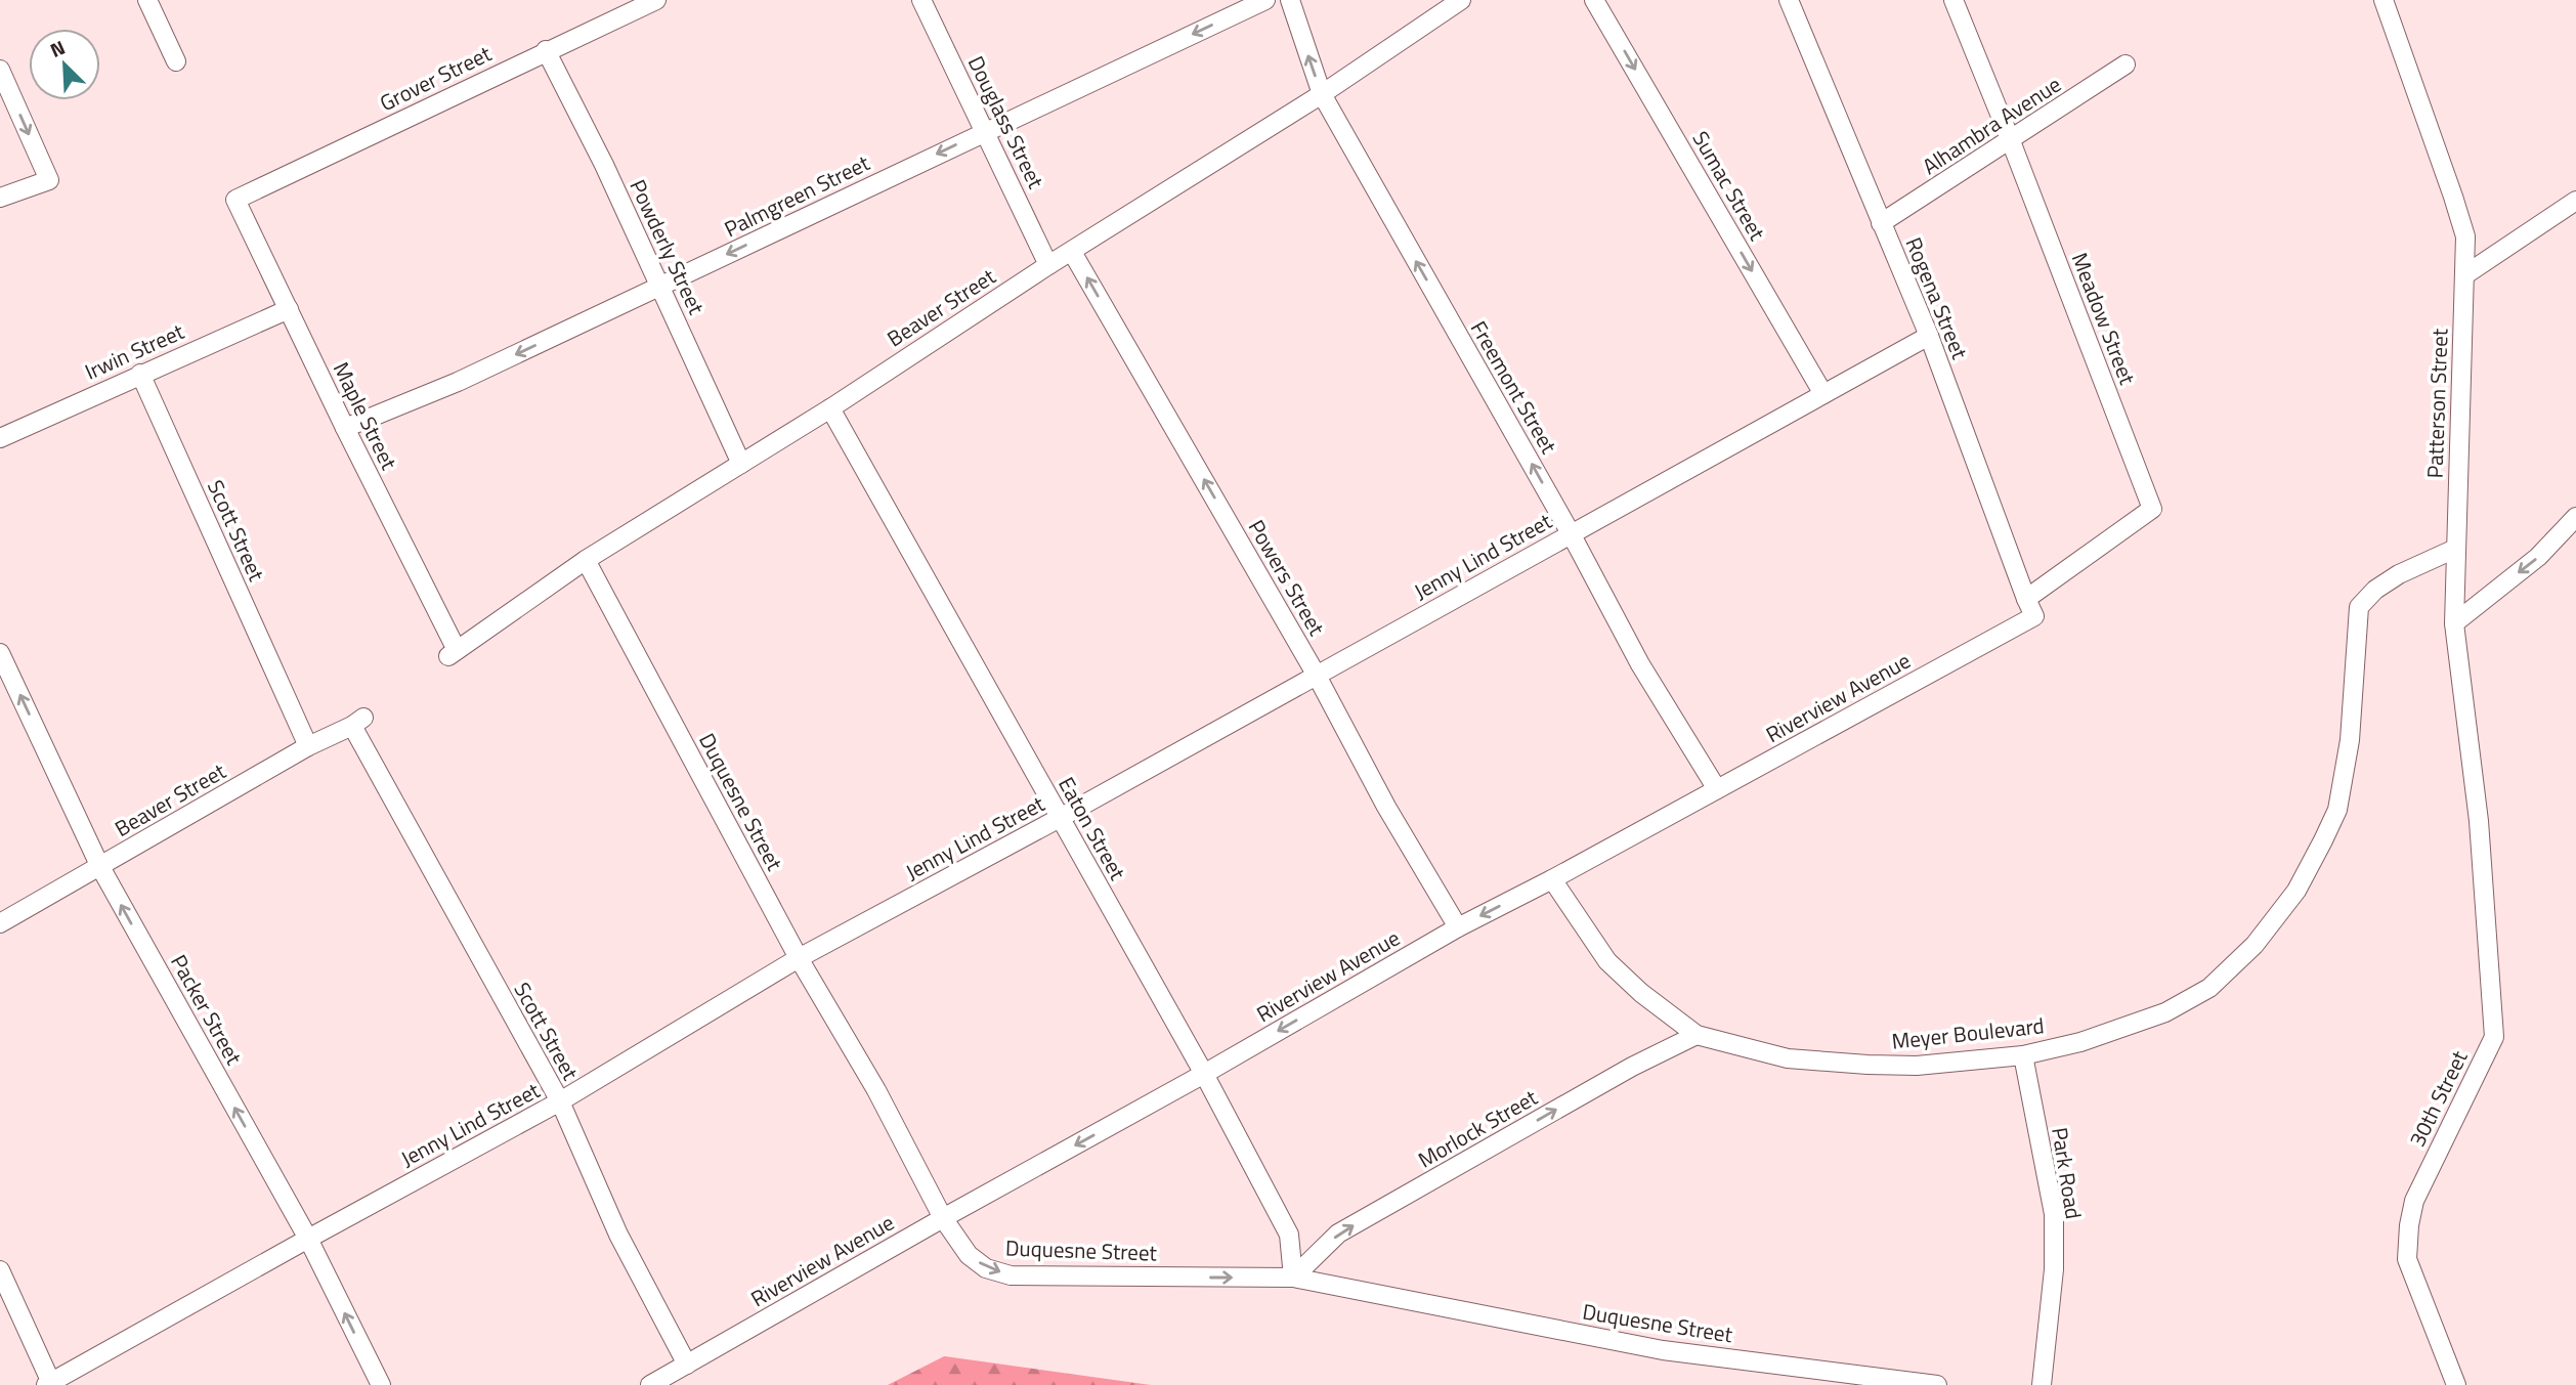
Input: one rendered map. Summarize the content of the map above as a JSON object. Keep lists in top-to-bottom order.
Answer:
{
  "streets": {
    "street": [
      "Grover Street",
      "Douglass Street",
      "Alhambra Avenue",
      "Sumac Street",
      "Palmgreen Street",
      "Powderly Street",
      "Rogena Street",
      "Beaver Street",
      "Meadow Street",
      "Irwin Street",
      "Freemont Street",
      "Patterson Street",
      "Maple Street",
      "Scott Street",
      "Jenny Lind Street",
      "Powers Street",
      "Riverview Avenue",
      "Duquesne Street",
      "Eaton Street",
      "Packer Street",
      "Meyer Boulevard",
      "30th Street",
      "Morlock Street",
      "Park Road"
    ]
  },
  "crossings": [
    ["Grover Street", "Powderly Street"],
    ["Grover Street", "Maple Street"],
    ["Douglass Street", "Palmgreen Street"],
    ["Douglass Street", "Beaver Street"],
    ["Alhambra Avenue", "Rogena Street"],
    ["Alhambra Avenue", "Meadow Street"],
    ["Sumac Street", "Jenny Lind Street"],
    ["Palmgreen Street", "Powderly Street"],
    ["Palmgreen Street", "Maple Street"],
    ["Powderly Street", "Beaver Street"],
    ["Rogena Street", "Meadow Street"],
    ["Rogena Street", "Jenny Lind Street"],
    ["Rogena Street", "Riverview Avenue"],
    ["Beaver Street", "Freemont Street"],
    ["Beaver Street", "Maple Street"],
    ["Beaver Street", "Scott Street"],
    ["Beaver Street", "Powers Street"],
    ["Beaver Street", "Duquesne Street"],
    ["Beaver Street", "Eaton Street"],
    ["Beaver Street", "Packer Street"],
    ["Irwin Street", "Maple Street"],
    ["Irwin Street", "Scott Street"],
    ["Freemont Street", "Jenny Lind Street"],
    ["Freemont Street", "Riverview Avenue"],
    ["Patterson Street", "Meyer Boulevard"],
    ["Patterson Street", "30th Street"],
    ["Scott Street", "Jenny Lind Street"],
    ["Scott Street", "Riverview Avenue"],
    ["Jenny Lind Street", "Powers Street"],
    ["Jenny Lind Street", "Duquesne Street"],
    ["Jenny Lind Street", "Eaton Street"],
    ["Jenny Lind Street", "Packer Street"],
    ["Powers Street", "Riverview Avenue"],
    ["Riverview Avenue", "Duquesne Street"],
    ["Riverview Avenue", "Eaton Street"],
    ["Riverview Avenue", "Meyer Boulevard"],
    ["Duquesne Street", "Eaton Street"],
    ["Duquesne Street", "Morlock Street"],
    ["Eaton Street", "Morlock Street"],
    ["Meyer Boulevard", "Morlock Street"],
    ["Meyer Boulevard", "Park Road"]
  ],
  "one_way": [
    "Sumac Street",
    "Palmgreen Street",
    "Freemont Street",
    "Powers Street",
    "Riverview Avenue",
    "Packer Street",
    "Morlock Street"
  ],
  "north": "top left"
}
